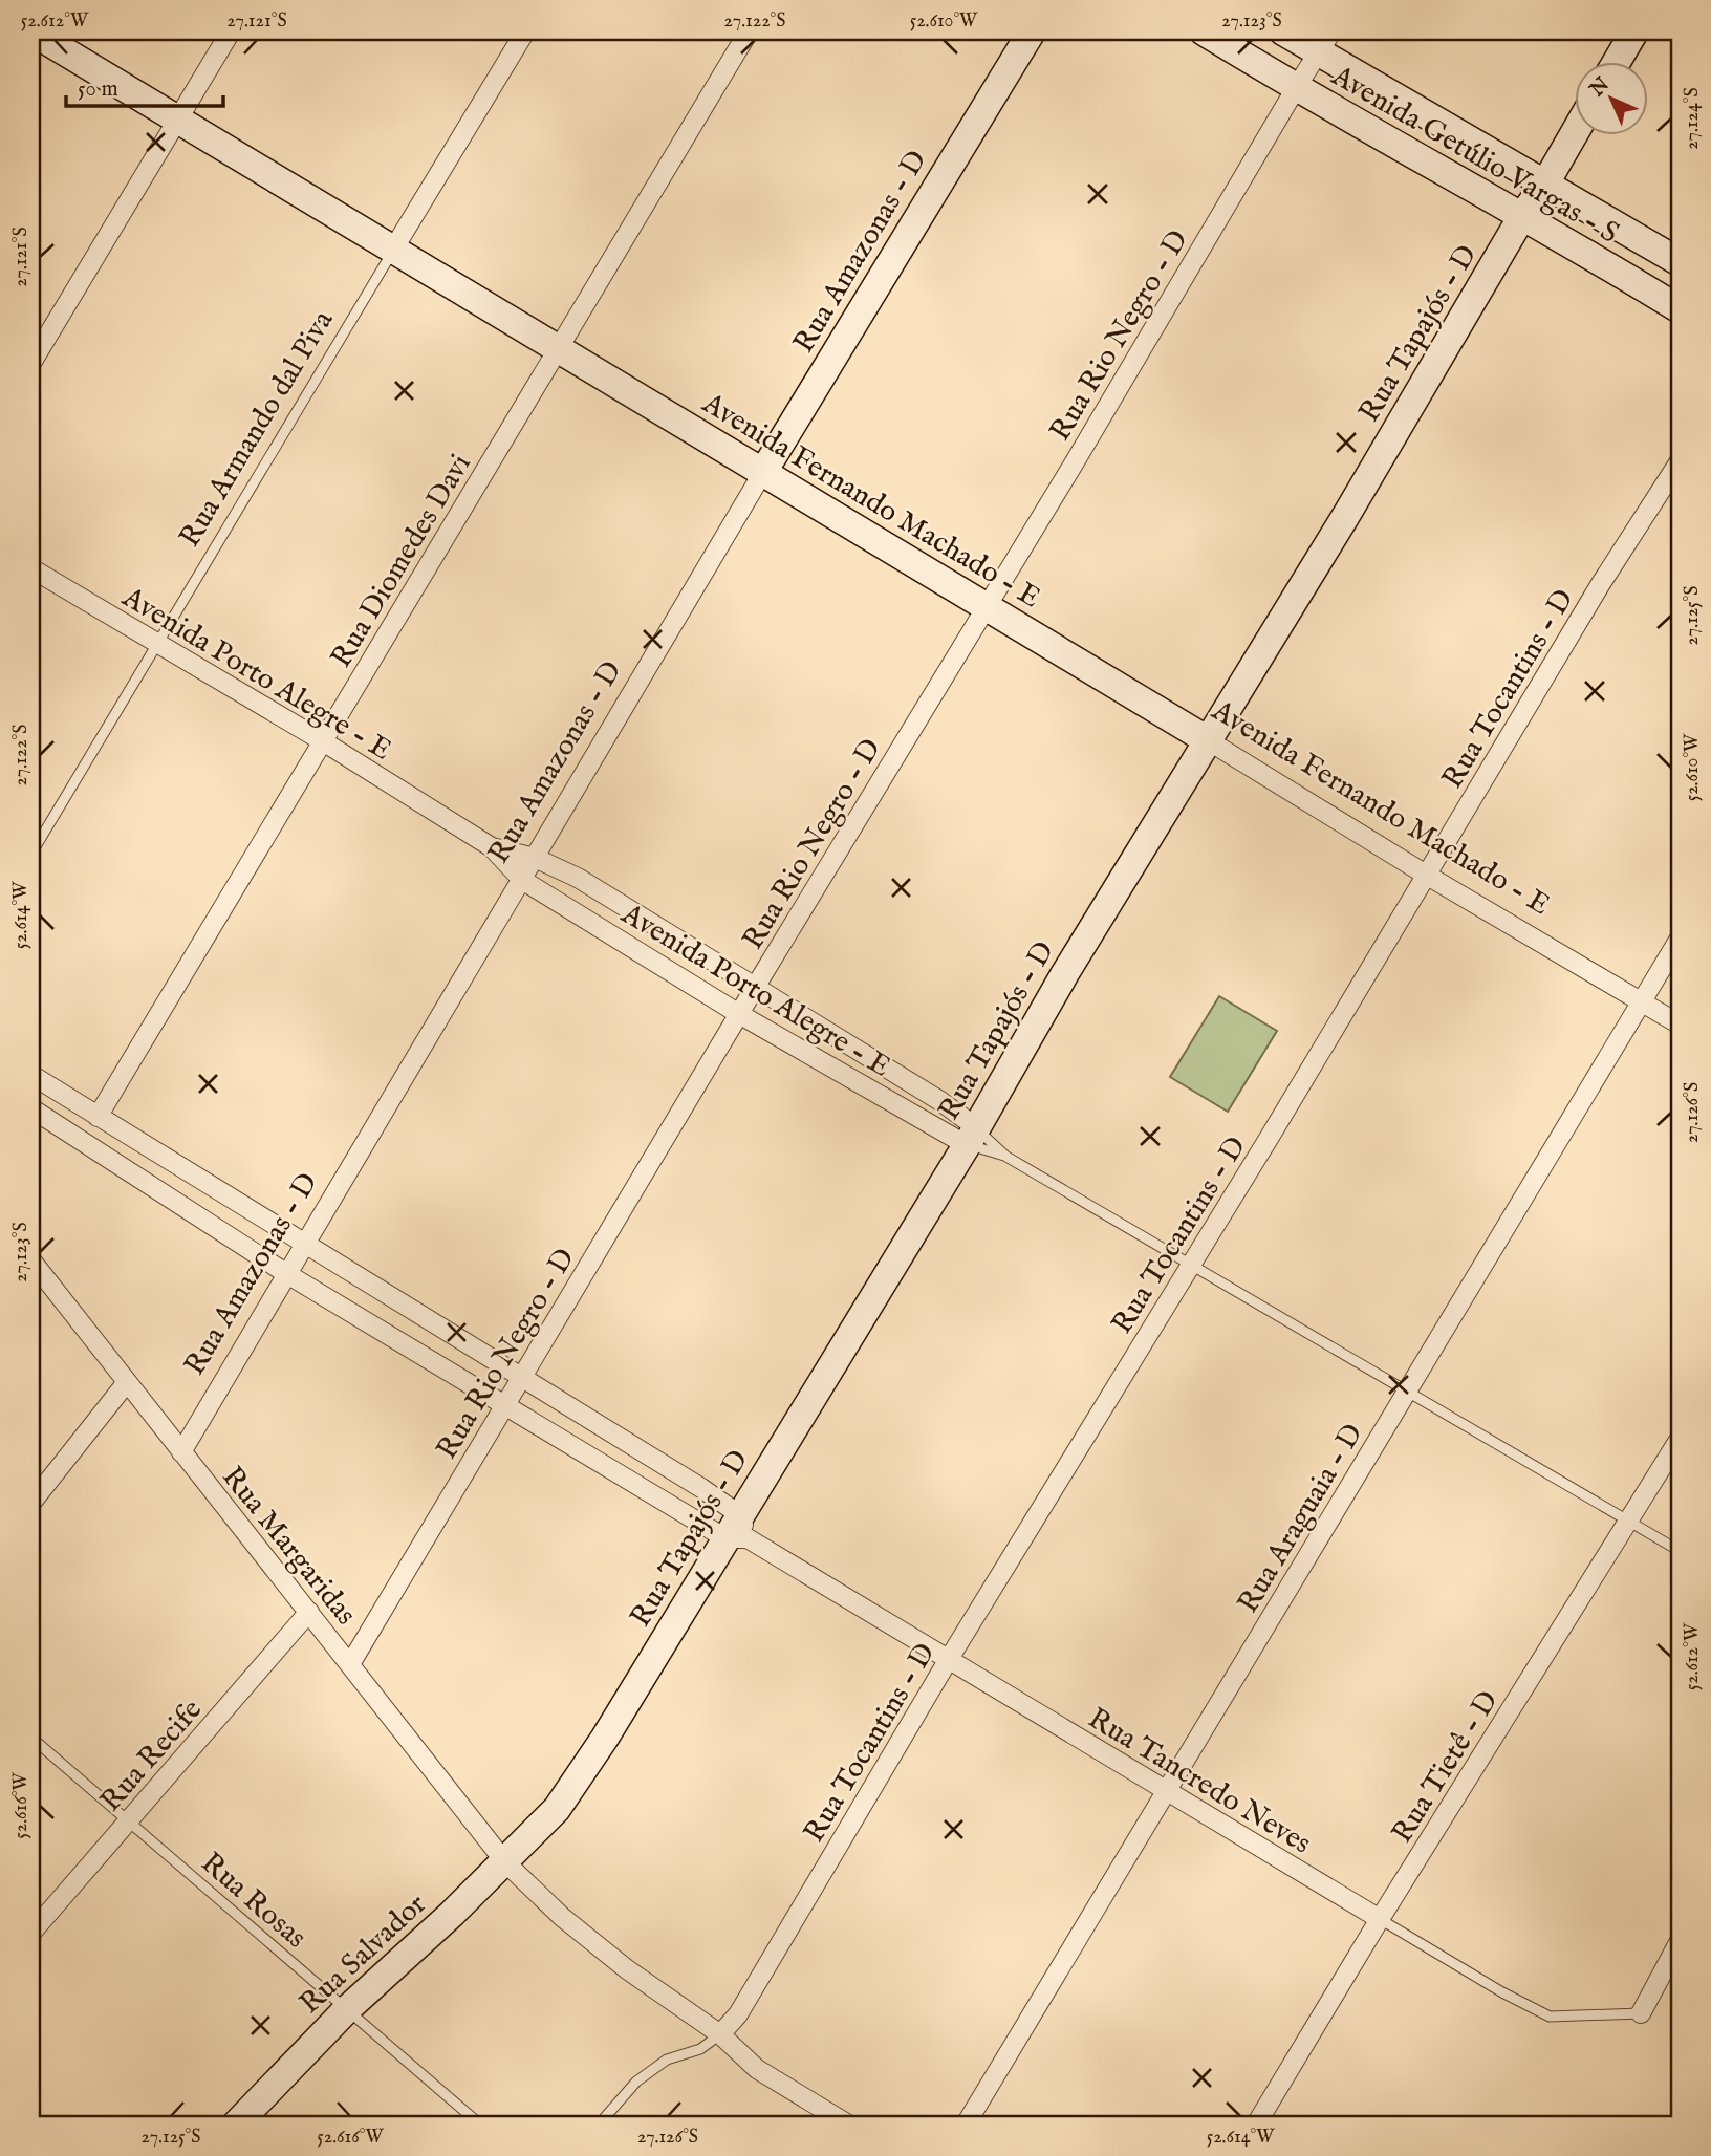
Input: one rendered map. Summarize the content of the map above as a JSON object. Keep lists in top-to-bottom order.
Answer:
{
  "streets": {
    "street": [
      "Avenida Getúlio Vargas - S",
      "Rua Amazonas - D",
      "Rua Tapajós - D",
      "Rua Rio Negro - D",
      "Rua Armando dal Piva",
      "Avenida Fernando Machado - E",
      "Rua Diomedes Davi",
      "Avenida Porto Alegre - E",
      "Rua Tocantins - D",
      "Rua Araguaia - D",
      "Rua Margaridas",
      "Rua Recife",
      "Rua Tietê - D",
      "Rua Tancredo Neves",
      "Rua Salvador"
    ],
    "lane": ["Rua Rosas"]
  },
  "crossings": [
    ["Avenida Getúlio Vargas - S", "Rua Tapajós - D"],
    ["Avenida Getúlio Vargas - S", "Rua Rio Negro - D"],
    ["Rua Amazonas - D", "Avenida Fernando Machado - E"],
    ["Rua Amazonas - D", "Avenida Porto Alegre - E"],
    ["Rua Amazonas - D", "Rua Margaridas"],
    ["Rua Amazonas - D", "Rua Tancredo Neves"],
    ["Rua Tapajós - D", "Avenida Fernando Machado - E"],
    ["Rua Tapajós - D", "Avenida Porto Alegre - E"],
    ["Rua Tapajós - D", "Rua Margaridas"],
    ["Rua Tapajós - D", "Rua Tancredo Neves"],
    ["Rua Tapajós - D", "Rua Salvador"],
    ["Rua Rio Negro - D", "Avenida Fernando Machado - E"],
    ["Rua Rio Negro - D", "Avenida Porto Alegre - E"],
    ["Rua Rio Negro - D", "Rua Margaridas"],
    ["Rua Rio Negro - D", "Rua Tancredo Neves"],
    ["Rua Armando dal Piva", "Avenida Fernando Machado - E"],
    ["Rua Armando dal Piva", "Avenida Porto Alegre - E"],
    ["Avenida Fernando Machado - E", "Rua Diomedes Davi"],
    ["Avenida Fernando Machado - E", "Rua Tocantins - D"],
    ["Avenida Fernando Machado - E", "Rua Araguaia - D"],
    ["Rua Diomedes Davi", "Avenida Porto Alegre - E"],
    ["Rua Diomedes Davi", "Rua Tancredo Neves"],
    ["Avenida Porto Alegre - E", "Rua Tocantins - D"],
    ["Avenida Porto Alegre - E", "Rua Araguaia - D"],
    ["Avenida Porto Alegre - E", "Rua Tietê - D"],
    ["Rua Tocantins - D", "Rua Margaridas"],
    ["Rua Tocantins - D", "Rua Tancredo Neves"],
    ["Rua Araguaia - D", "Rua Tancredo Neves"],
    ["Rua Margaridas", "Rua Recife"],
    ["Rua Margaridas", "Rua Salvador"],
    ["Rua Recife", "Rua Rosas"],
    ["Rua Tietê - D", "Rua Tancredo Neves"],
    ["Rua Rosas", "Rua Salvador"]
  ],
  "scale_bar": "50 m",
  "north": "top left",
  "coordinates": [
    "52.612°W",
    "27.121°S",
    "27.122°S",
    "52.610°W",
    "27.123°S",
    "27.124°S",
    "27.125°S",
    "52.614°W",
    "27.126°S",
    "52.616°W"
  ]
}
